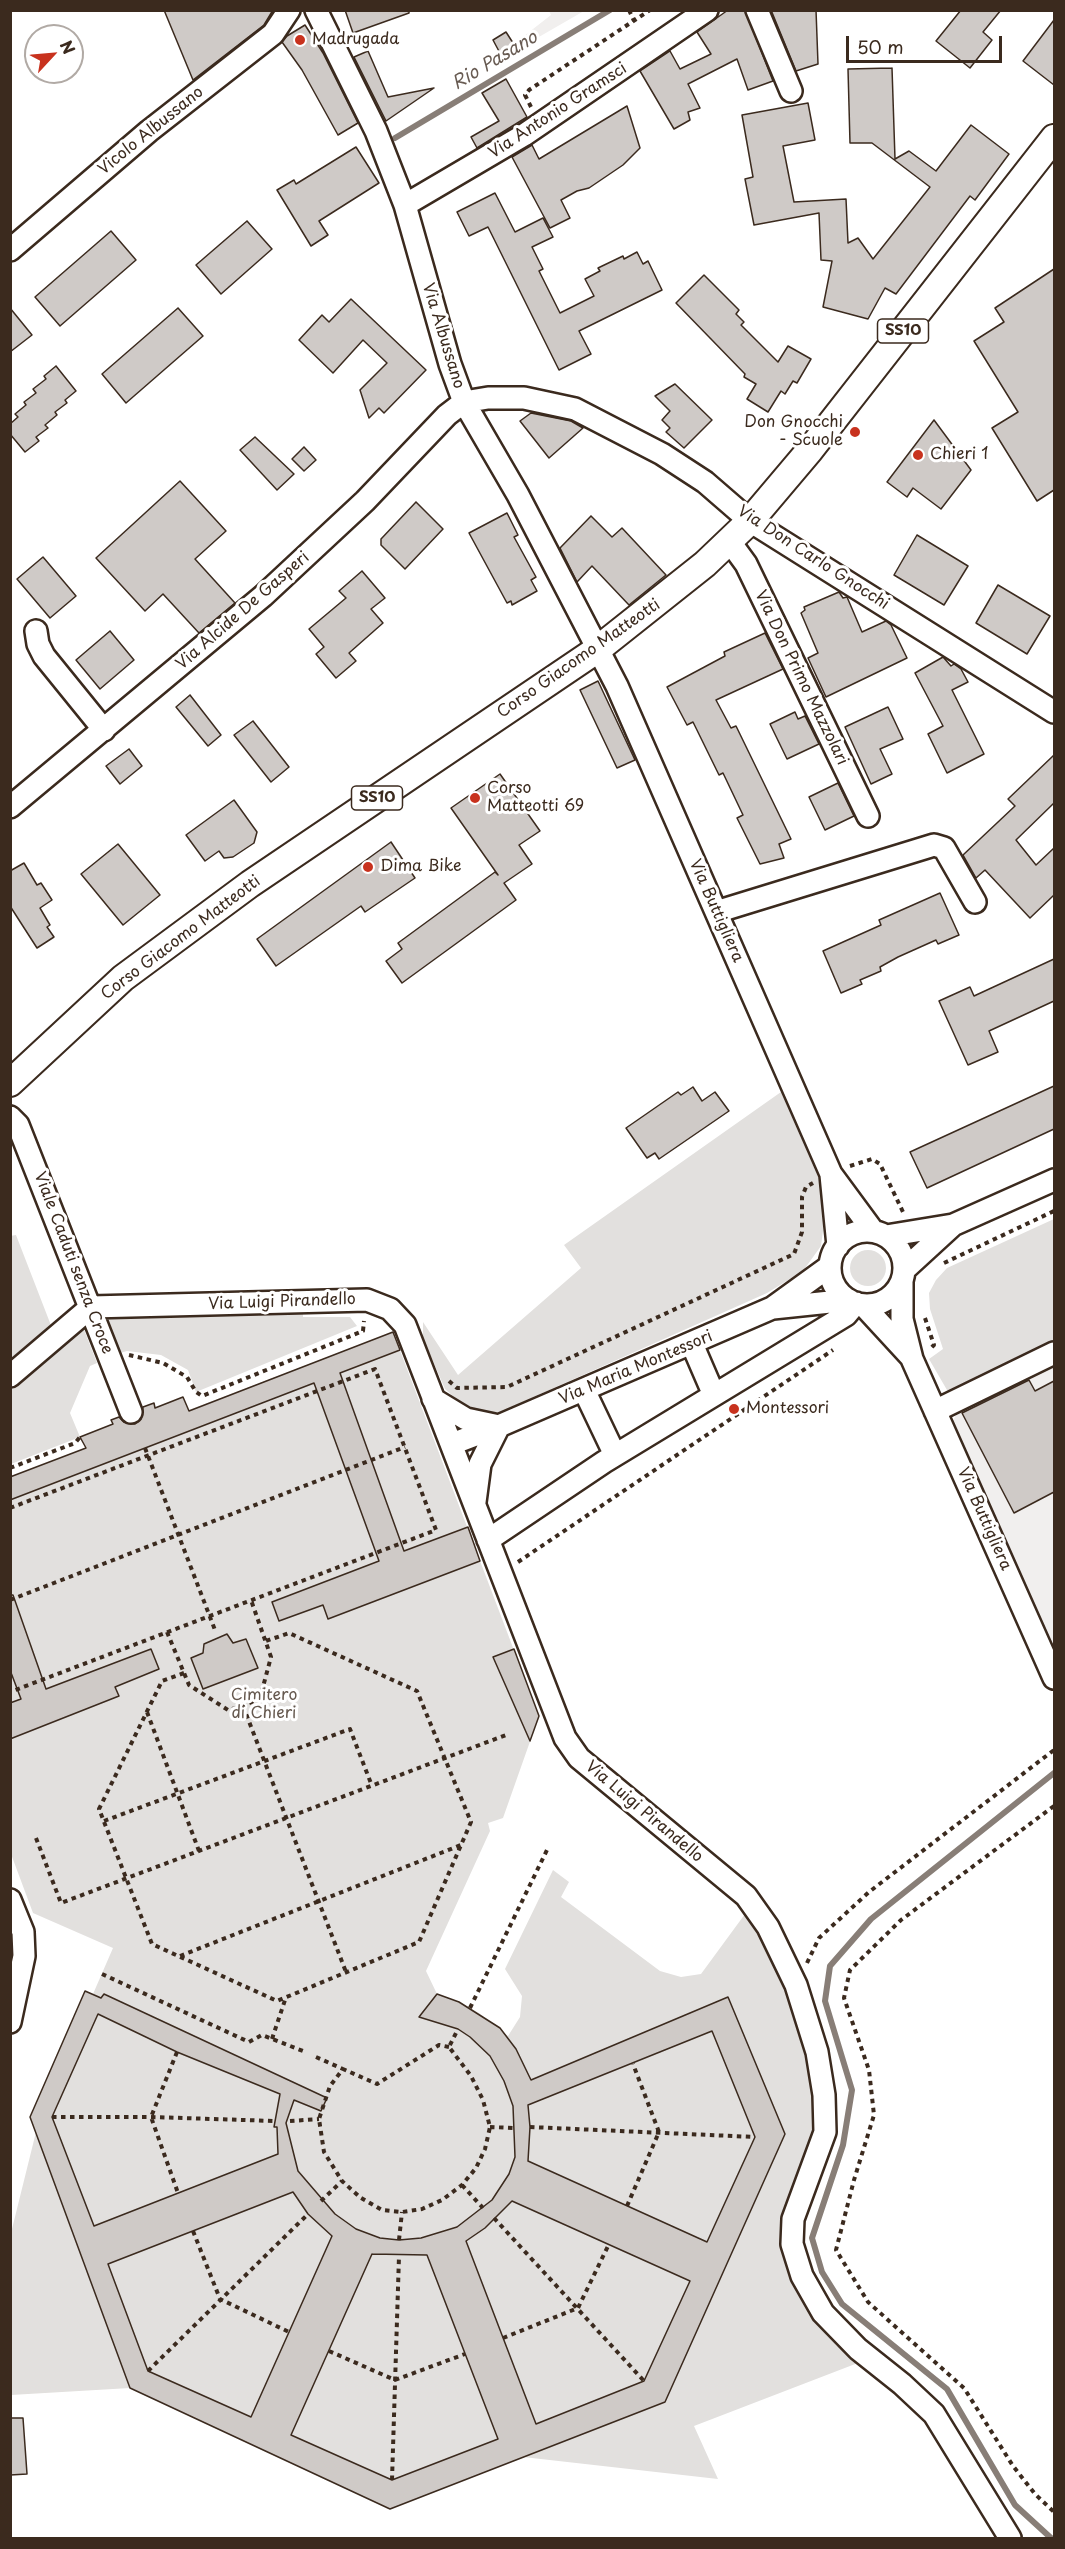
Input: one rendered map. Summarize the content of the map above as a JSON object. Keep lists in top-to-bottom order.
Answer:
{
  "streets": {
    "main road": ["SS10", "Corso Giacomo Matteotti"],
    "street": [
      "Via Antonio Gramsci",
      "Vicolo Albussano",
      "Via Albussano",
      "Via Don Carlo Gnocchi",
      "Via Alcide De Gasperi",
      "Via Don Primo Mazzolari",
      "Via Buttigliera",
      "Viale Caduti senza Croce",
      "Via Luigi Pirandello",
      "Via Maria Montessori"
    ]
  },
  "crossings": [
    ["Via Antonio Gramsci", "Via Albussano"],
    ["Via Albussano", "Via Don Carlo Gnocchi"],
    ["Via Albussano", "Via Alcide De Gasperi"],
    ["Via Albussano", "Corso Giacomo Matteotti"],
    ["Via Albussano", "Via Buttigliera"],
    ["Via Don Carlo Gnocchi", "Via Alcide De Gasperi"],
    ["Via Don Carlo Gnocchi", "Corso Giacomo Matteotti"],
    ["Corso Giacomo Matteotti", "Via Don Primo Mazzolari"],
    ["Corso Giacomo Matteotti", "Via Buttigliera"],
    ["Via Buttigliera", "Via Maria Montessori"],
    ["Viale Caduti senza Croce", "Via Luigi Pirandello"],
    ["Via Luigi Pirandello", "Via Maria Montessori"]
  ],
  "water": ["Rio Pasano"],
  "parks": ["Cimitero di Chieri"],
  "places": [
    "Madrugada",
    "Don Gnocchi - Scuole",
    "Chieri 1",
    "Corso Matteotti 69",
    "Dima Bike",
    "Montessori"
  ],
  "scale_bar": "50 m",
  "north": "top right"
}
